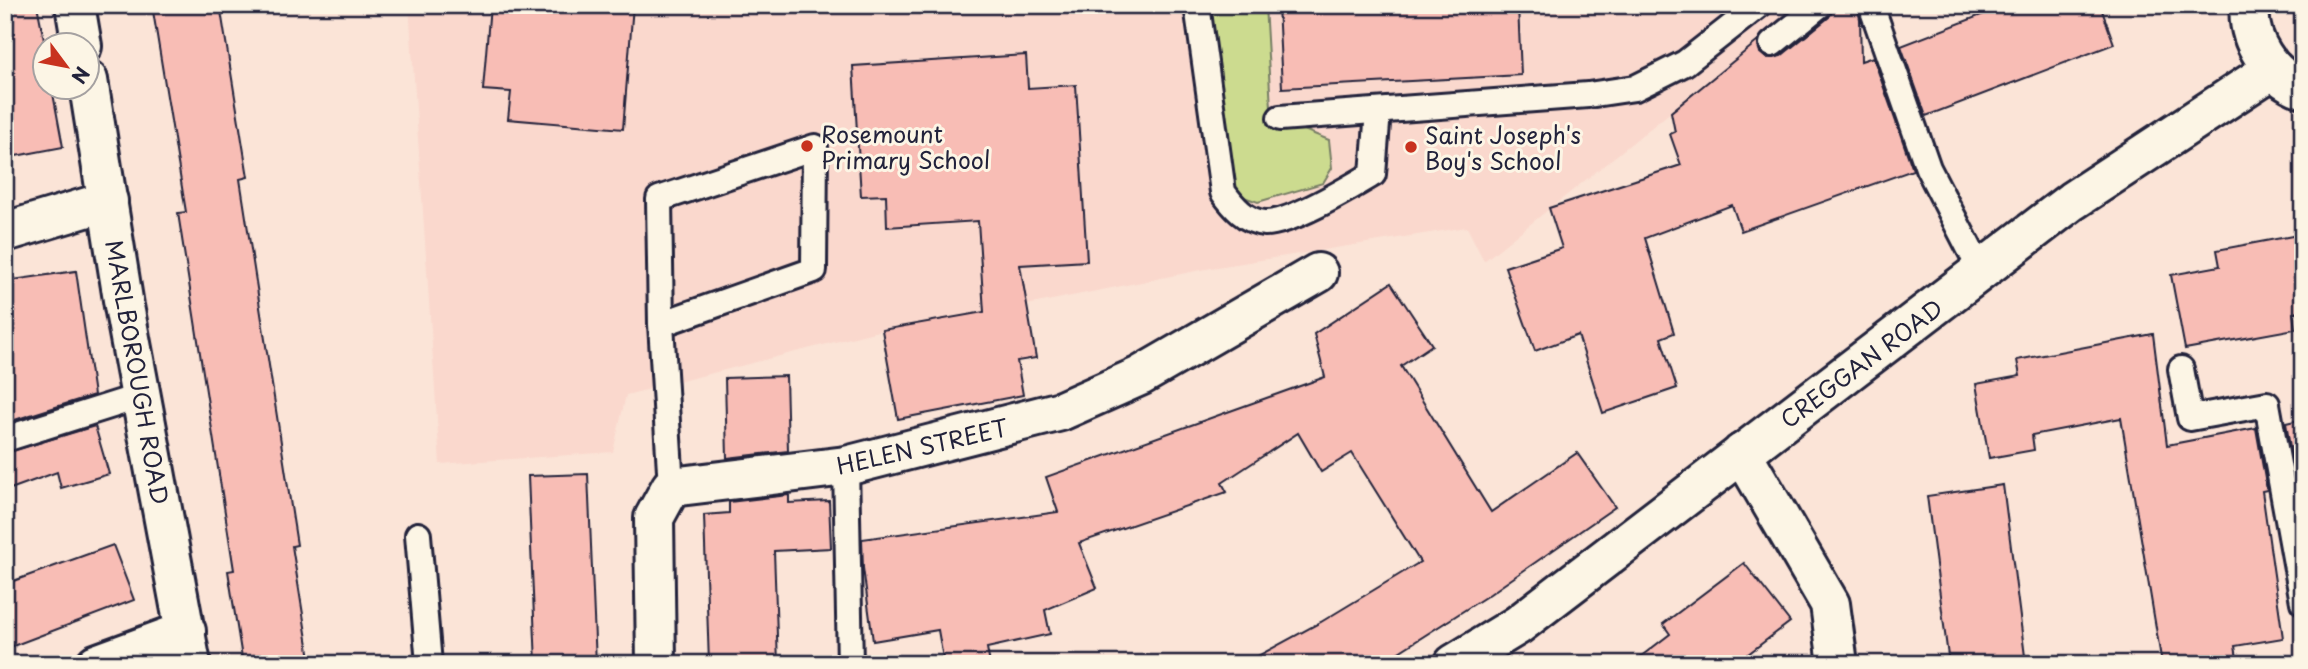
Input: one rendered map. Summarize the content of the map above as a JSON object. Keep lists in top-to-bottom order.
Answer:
{
  "streets": {
    "street": ["CREGGAN ROAD", "MARLBOROUGH ROAD", "HELEN STREET"]
  },
  "places": ["Rosemount Primary School", "Saint Joseph's Boy's School"],
  "north": "bottom right"
}
